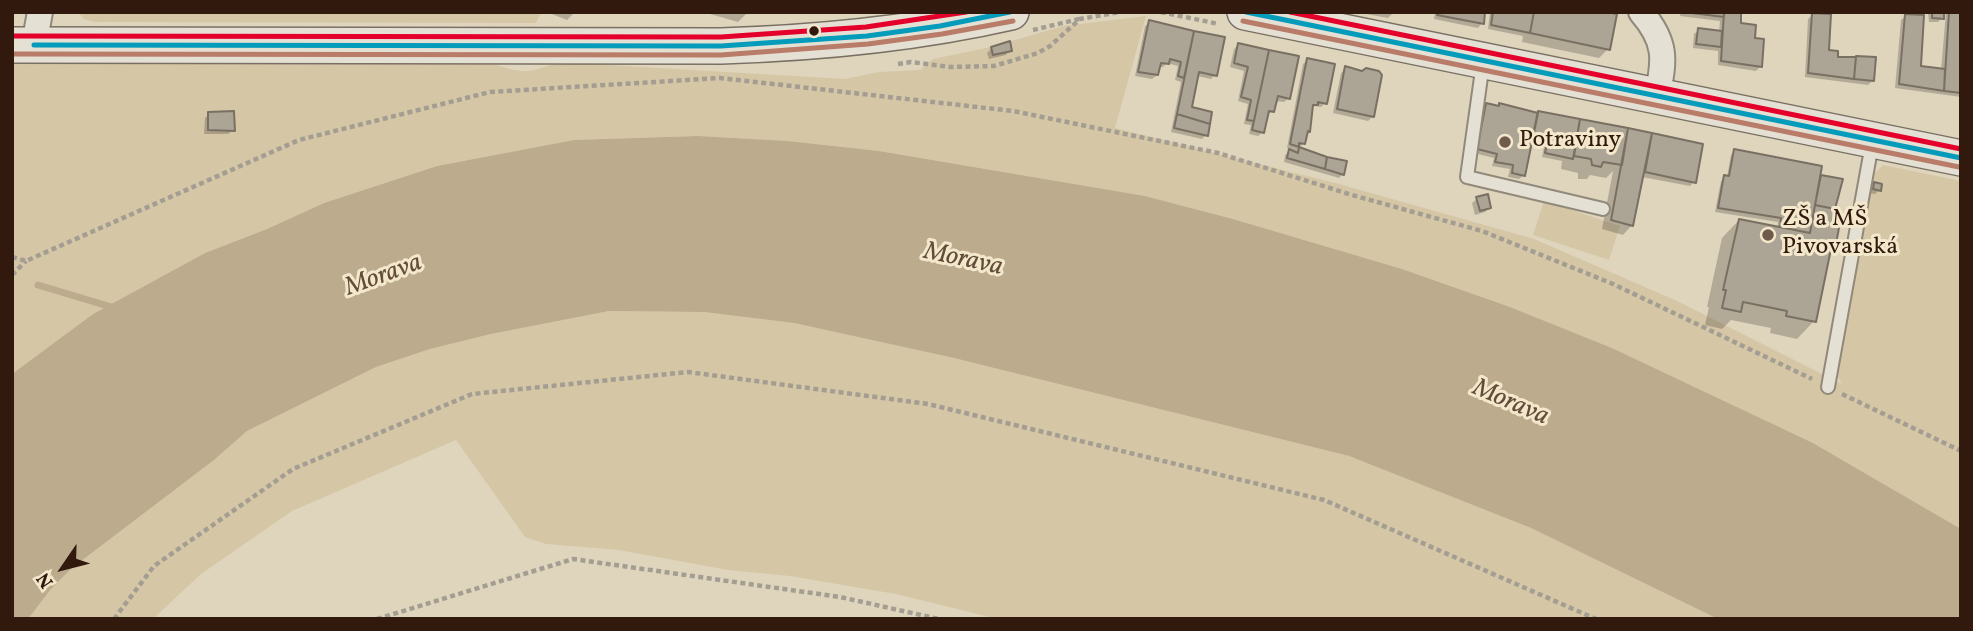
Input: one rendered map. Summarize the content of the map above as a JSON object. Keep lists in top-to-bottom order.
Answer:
{
  "water": ["Morava"],
  "places": ["Potraviny", "ZŠ a MŠ Pivovarská"],
  "north": "bottom left"
}
